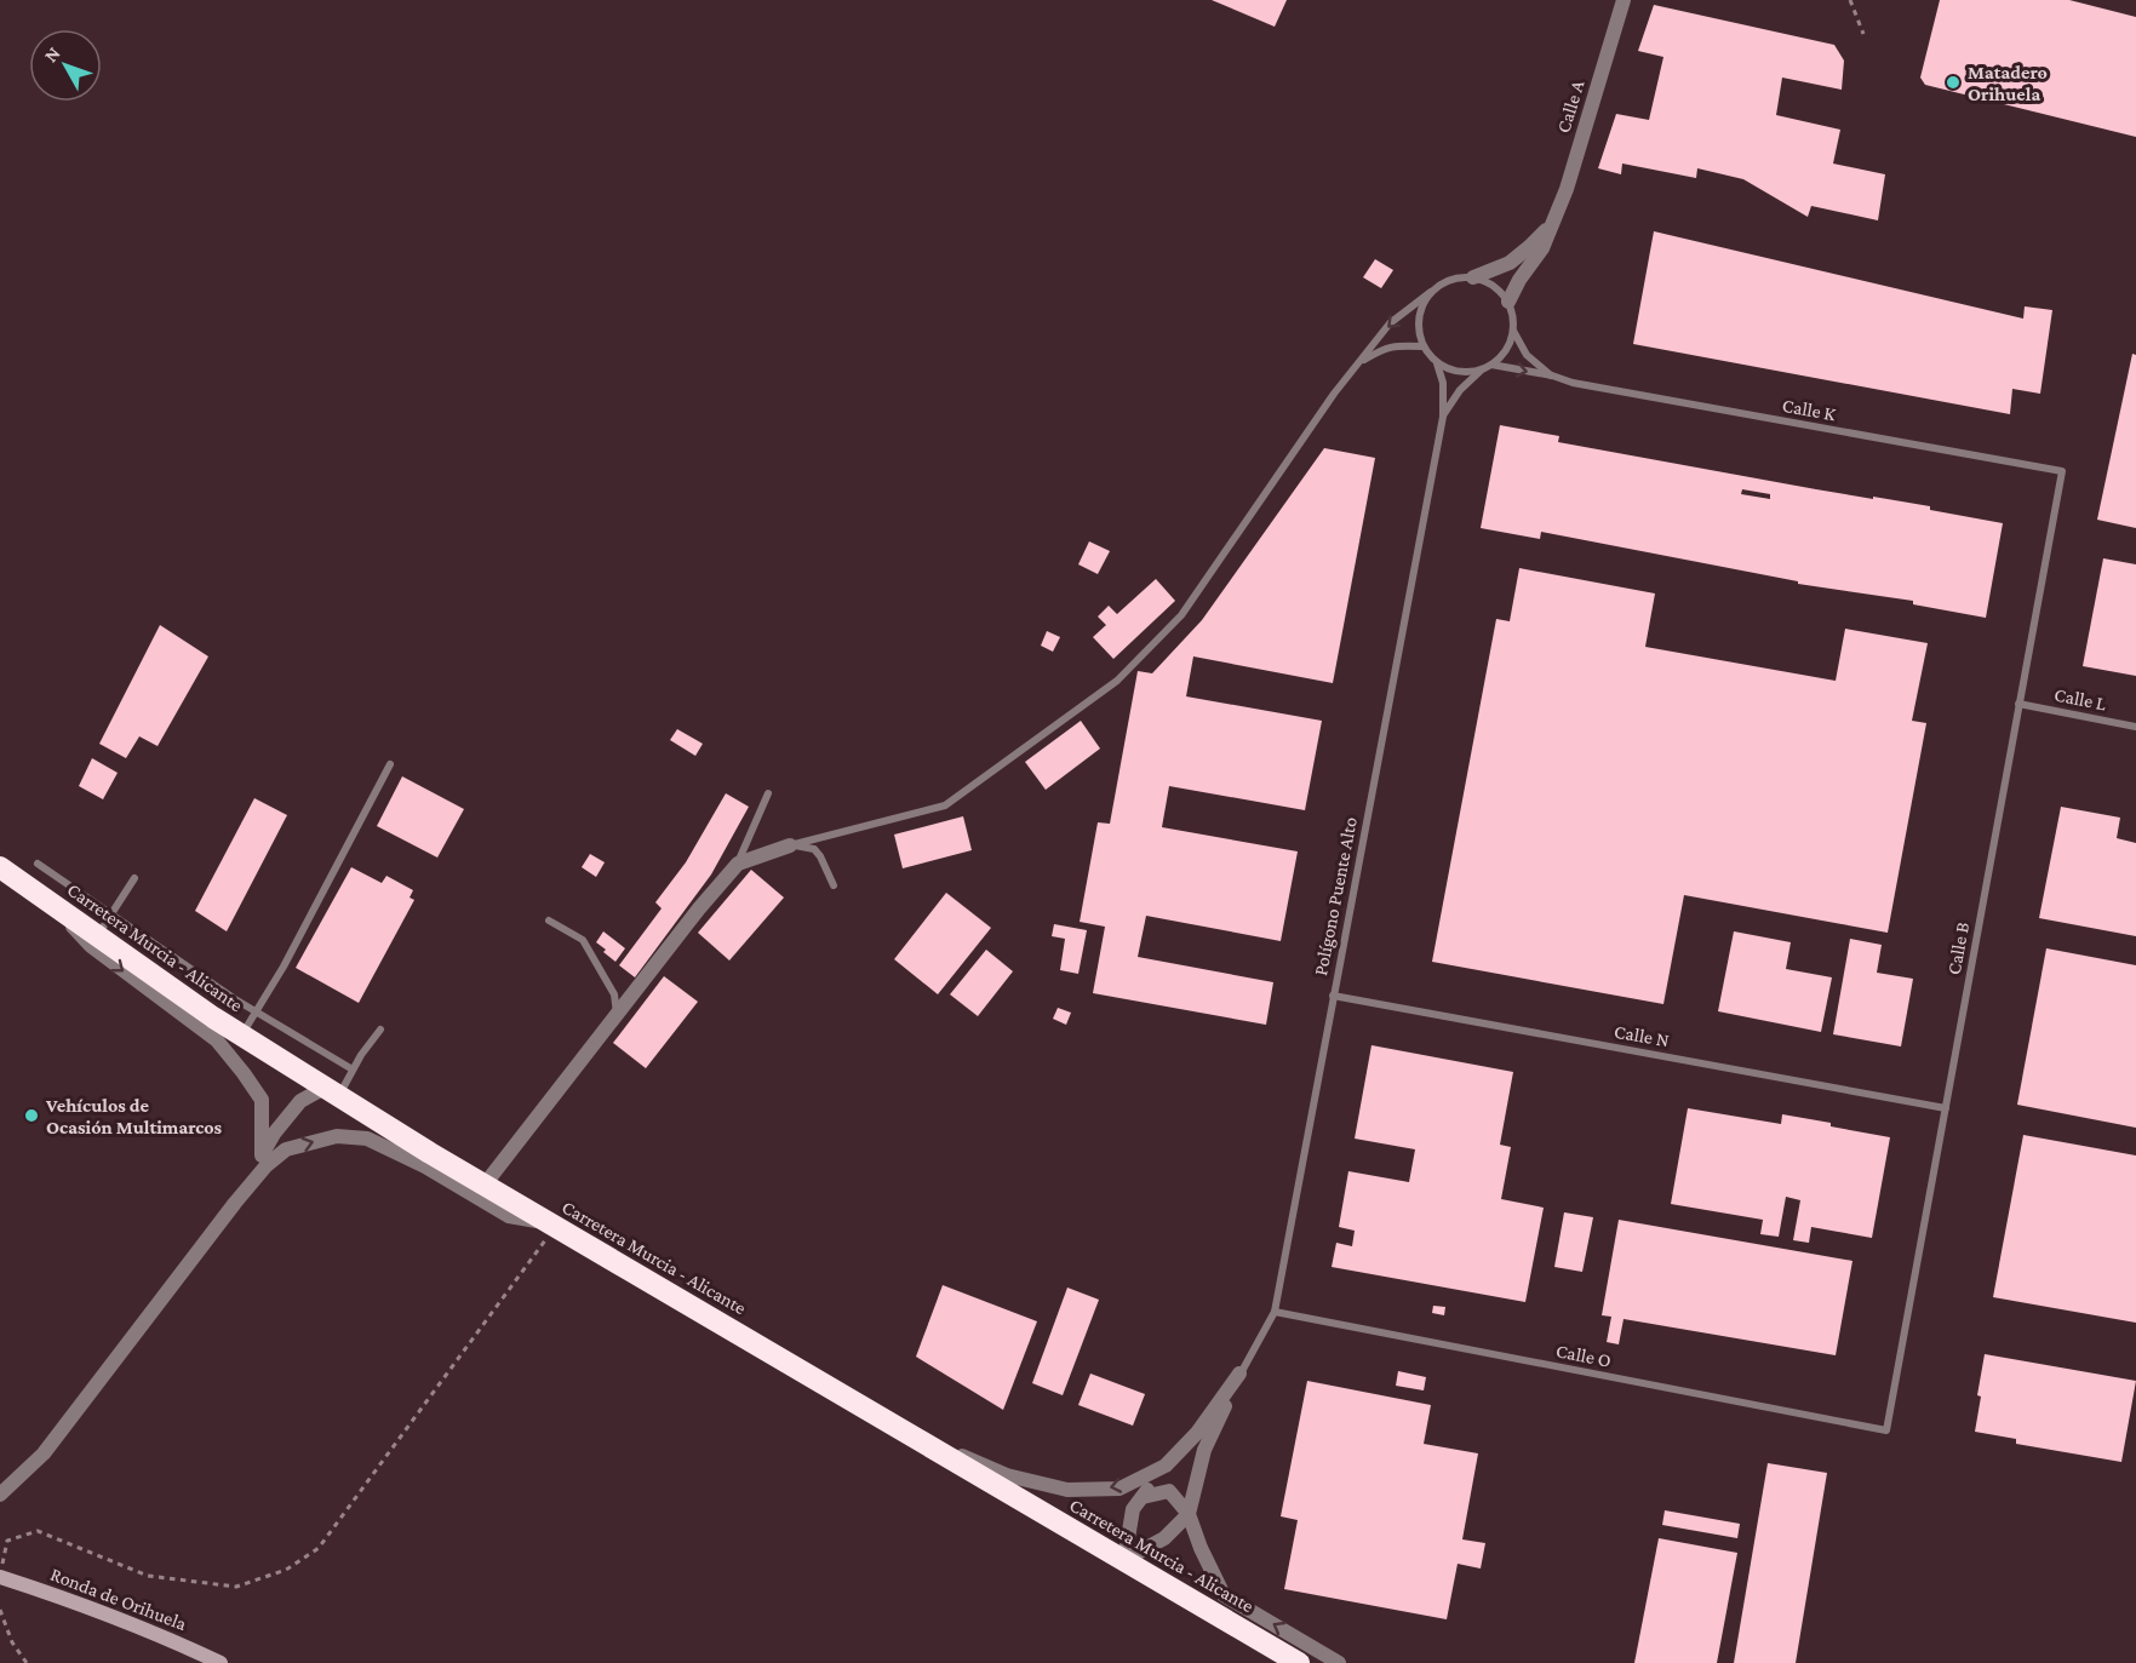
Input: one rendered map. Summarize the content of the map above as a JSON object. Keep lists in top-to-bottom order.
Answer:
{
  "streets": {
    "highway": ["Carretera Murcia - Alicante"],
    "main road": ["Ronda de Orihuela"],
    "street": ["Calle A"],
    "lane": [
      "Calle K",
      "Calle L",
      "Polígono Puente Alto",
      "Calle B",
      "Calle N",
      "Calle O"
    ]
  },
  "crossings": [
    ["Calle A", "Calle K"],
    ["Calle A", "Polígono Puente Alto"],
    ["Calle K", "Polígono Puente Alto"],
    ["Calle K", "Calle B"],
    ["Calle L", "Calle B"],
    ["Polígono Puente Alto", "Calle N"],
    ["Polígono Puente Alto", "Calle O"],
    ["Calle B", "Calle N"],
    ["Calle B", "Calle O"]
  ],
  "places": ["Matadero Orihuela", "Vehículos de Ocasión Multimarcos"],
  "north": "top left"
}
